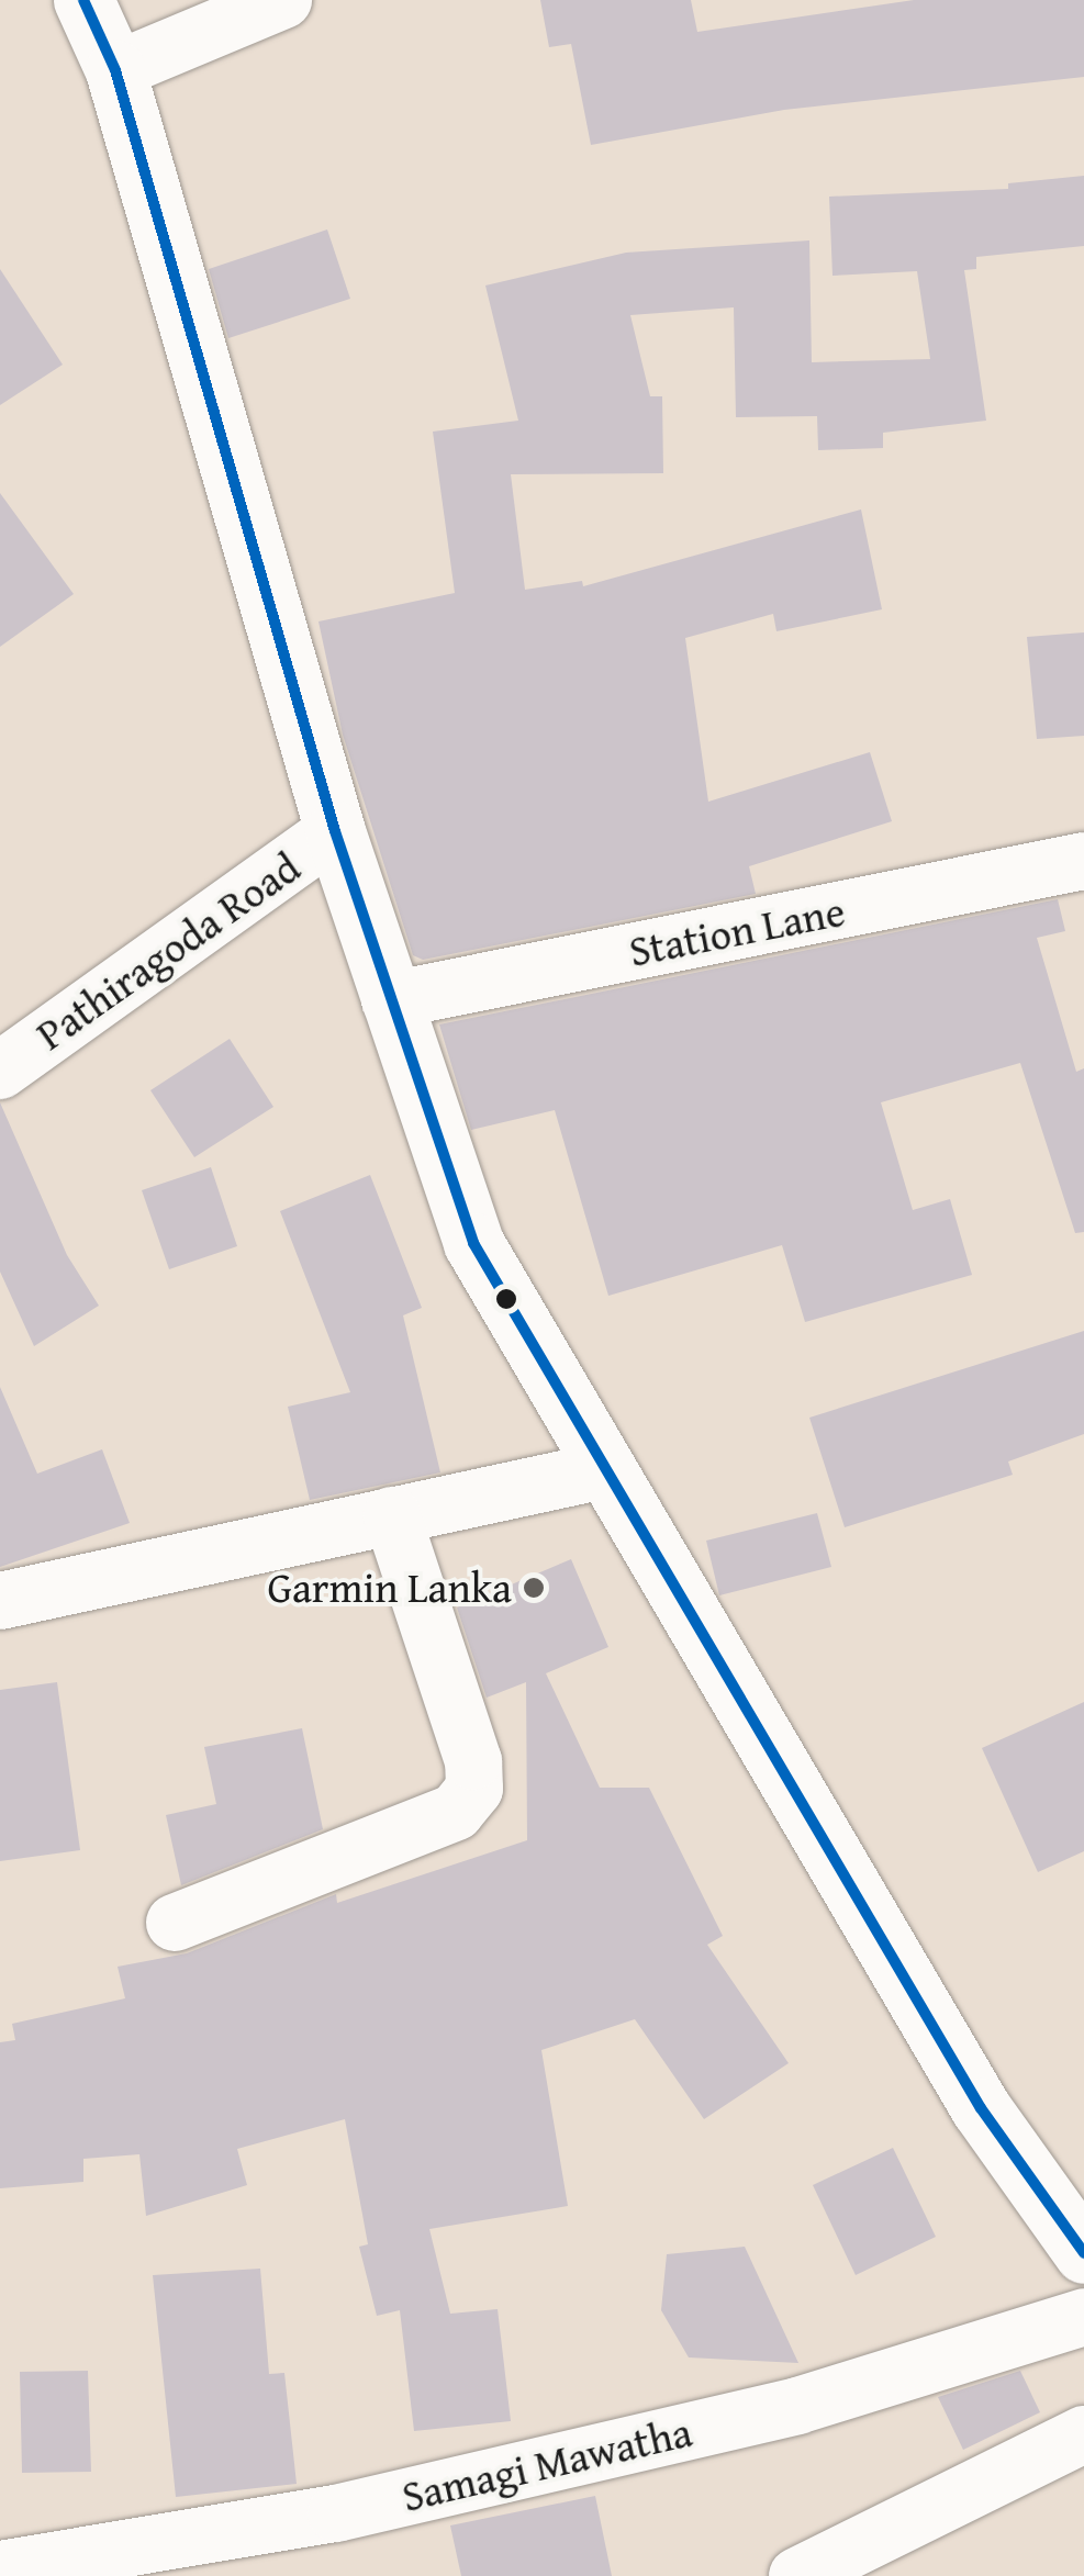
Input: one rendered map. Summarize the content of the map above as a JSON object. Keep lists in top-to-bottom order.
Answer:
{
  "streets": {
    "street": ["Station Lane", "Pathiragoda Road", "Samagi Mawatha"]
  },
  "places": ["Garmin Lanka"]
}
